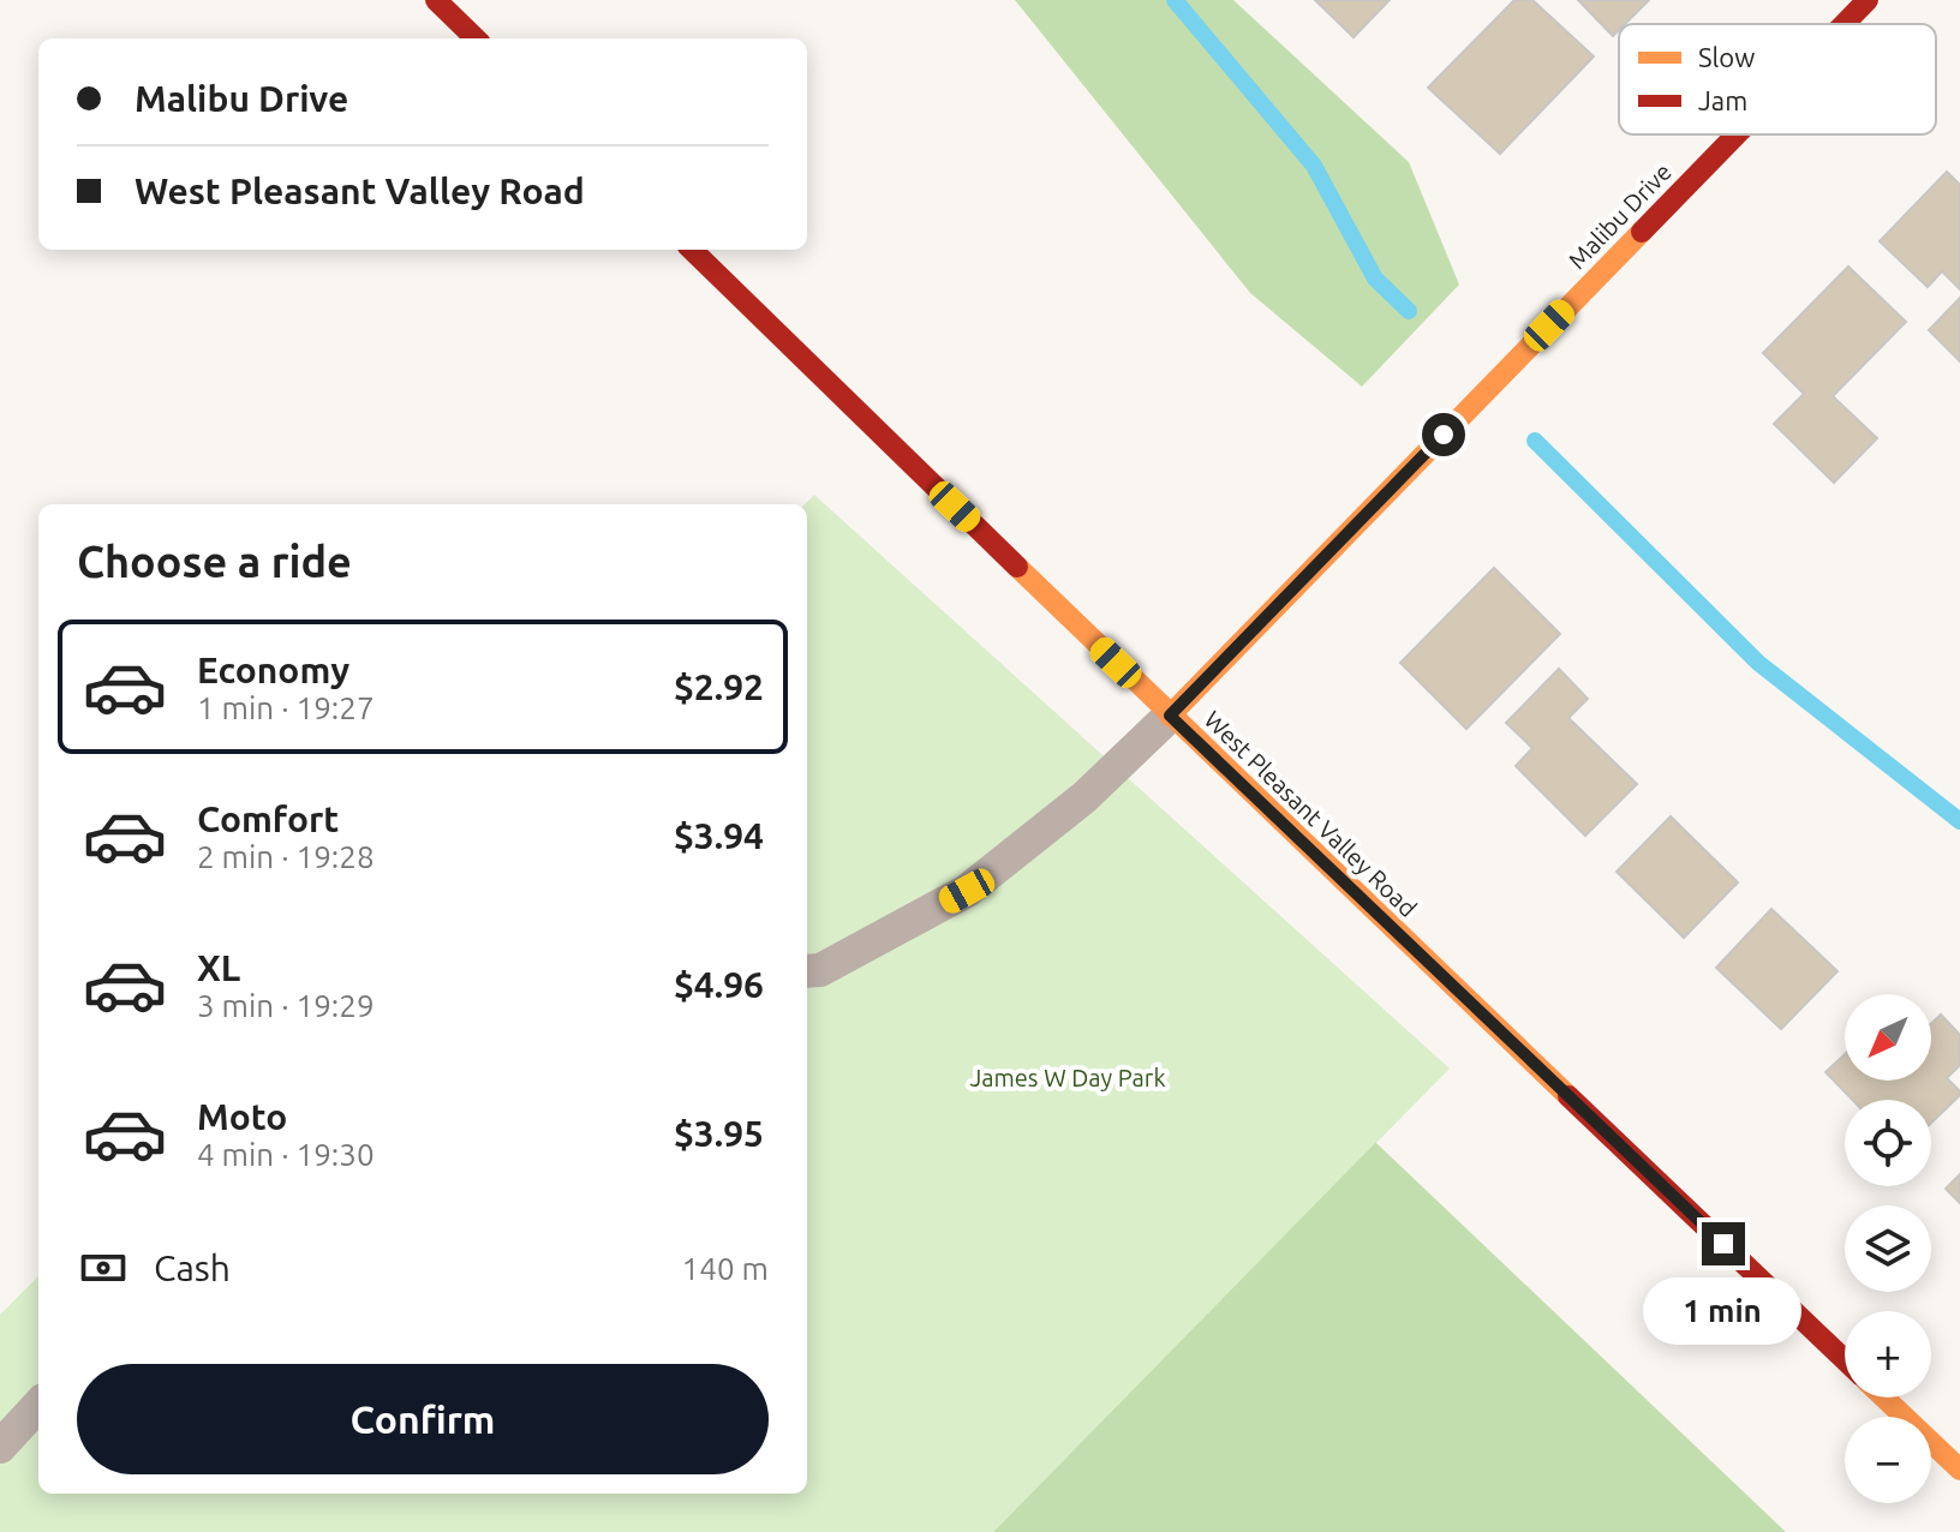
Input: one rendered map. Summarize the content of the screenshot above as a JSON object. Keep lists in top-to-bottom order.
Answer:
{
  "streets": {
    "main road": ["Malibu Drive", "West Pleasant Valley Road"]
  },
  "crossings": [
    ["Malibu Drive", "West Pleasant Valley Road"]
  ],
  "parks": ["James W Day Park"],
  "legend": ["Slow", "Jam"],
  "north": "bottom left",
  "page": {
    "banner": ["Malibu Drive", "West Pleasant Valley Road"],
    "heading": "Choose a ride",
    "list": [
      {
        "name": "Economy",
        "note": "1 min · 19:27",
        "value": "$2.92"
      },
      {
        "name": "Comfort",
        "note": "2 min · 19:28",
        "value": "$3.94"
      },
      {
        "name": "XL",
        "note": "3 min · 19:29",
        "value": "$4.96"
      },
      {
        "name": "Moto",
        "note": "4 min · 19:30",
        "value": "$3.95"
      }
    ],
    "map_buttons": ["+", "−"],
    "pay": ["Cash", "140 m"],
    "bubble": "1 min",
    "buttons": "Confirm"
  }
}
